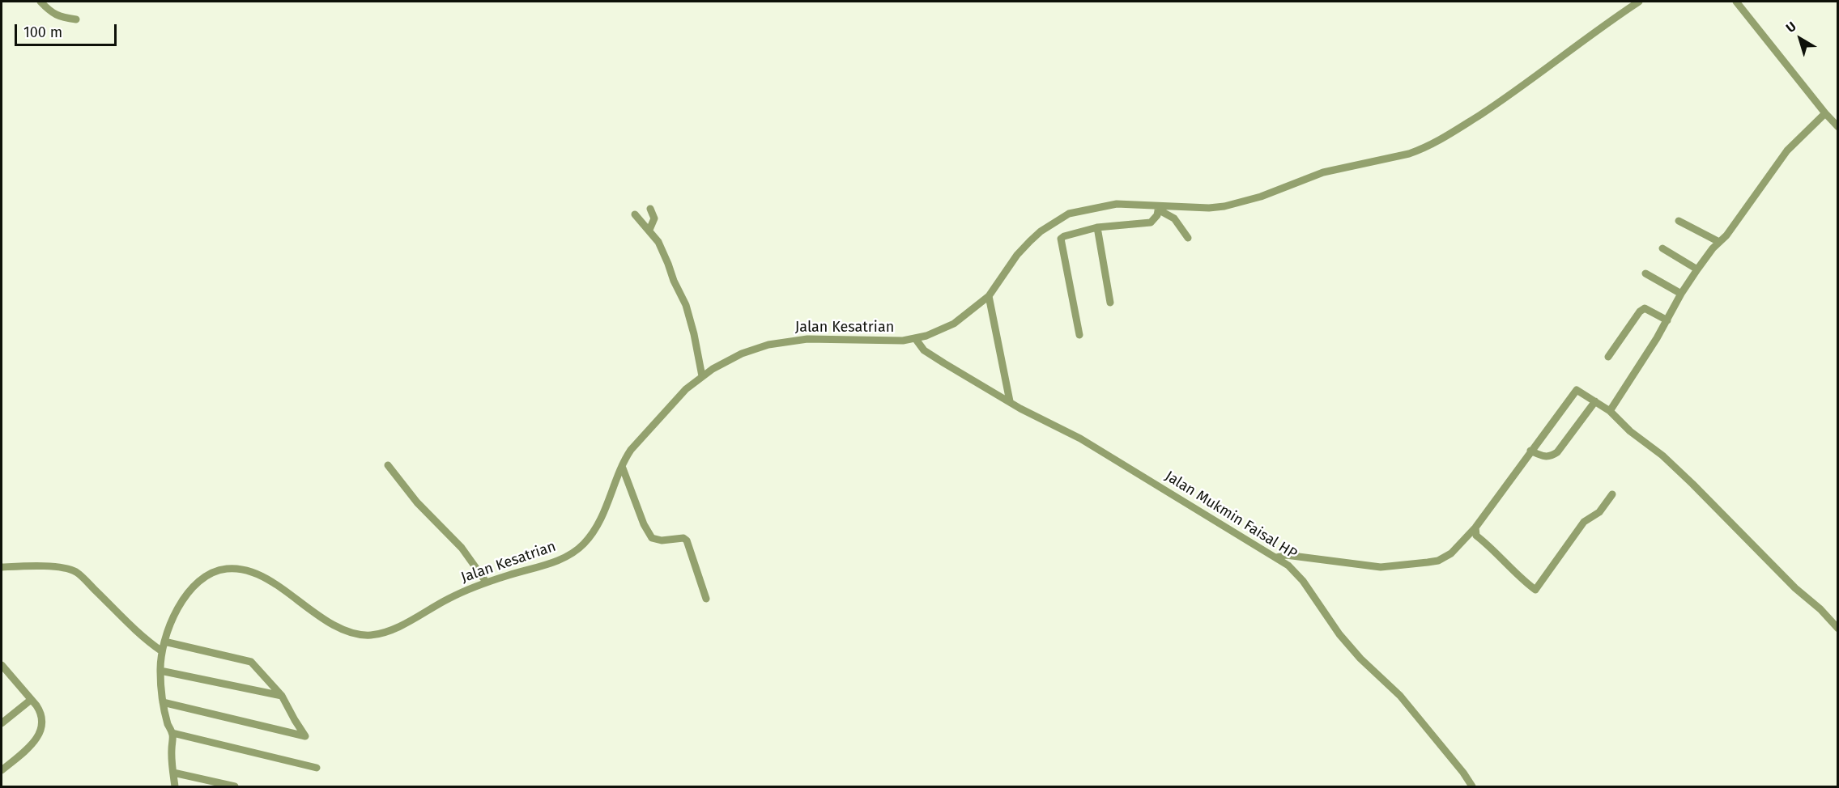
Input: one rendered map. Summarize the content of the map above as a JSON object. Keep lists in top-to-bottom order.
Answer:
{
  "streets": {
    "street": ["Jalan Kesatrian", "Jalan Mukmin Faisal HP"]
  },
  "crossings": [
    ["Jalan Kesatrian", "Jalan Mukmin Faisal HP"]
  ],
  "scale_bar": "100 m",
  "north": "top left"
}
